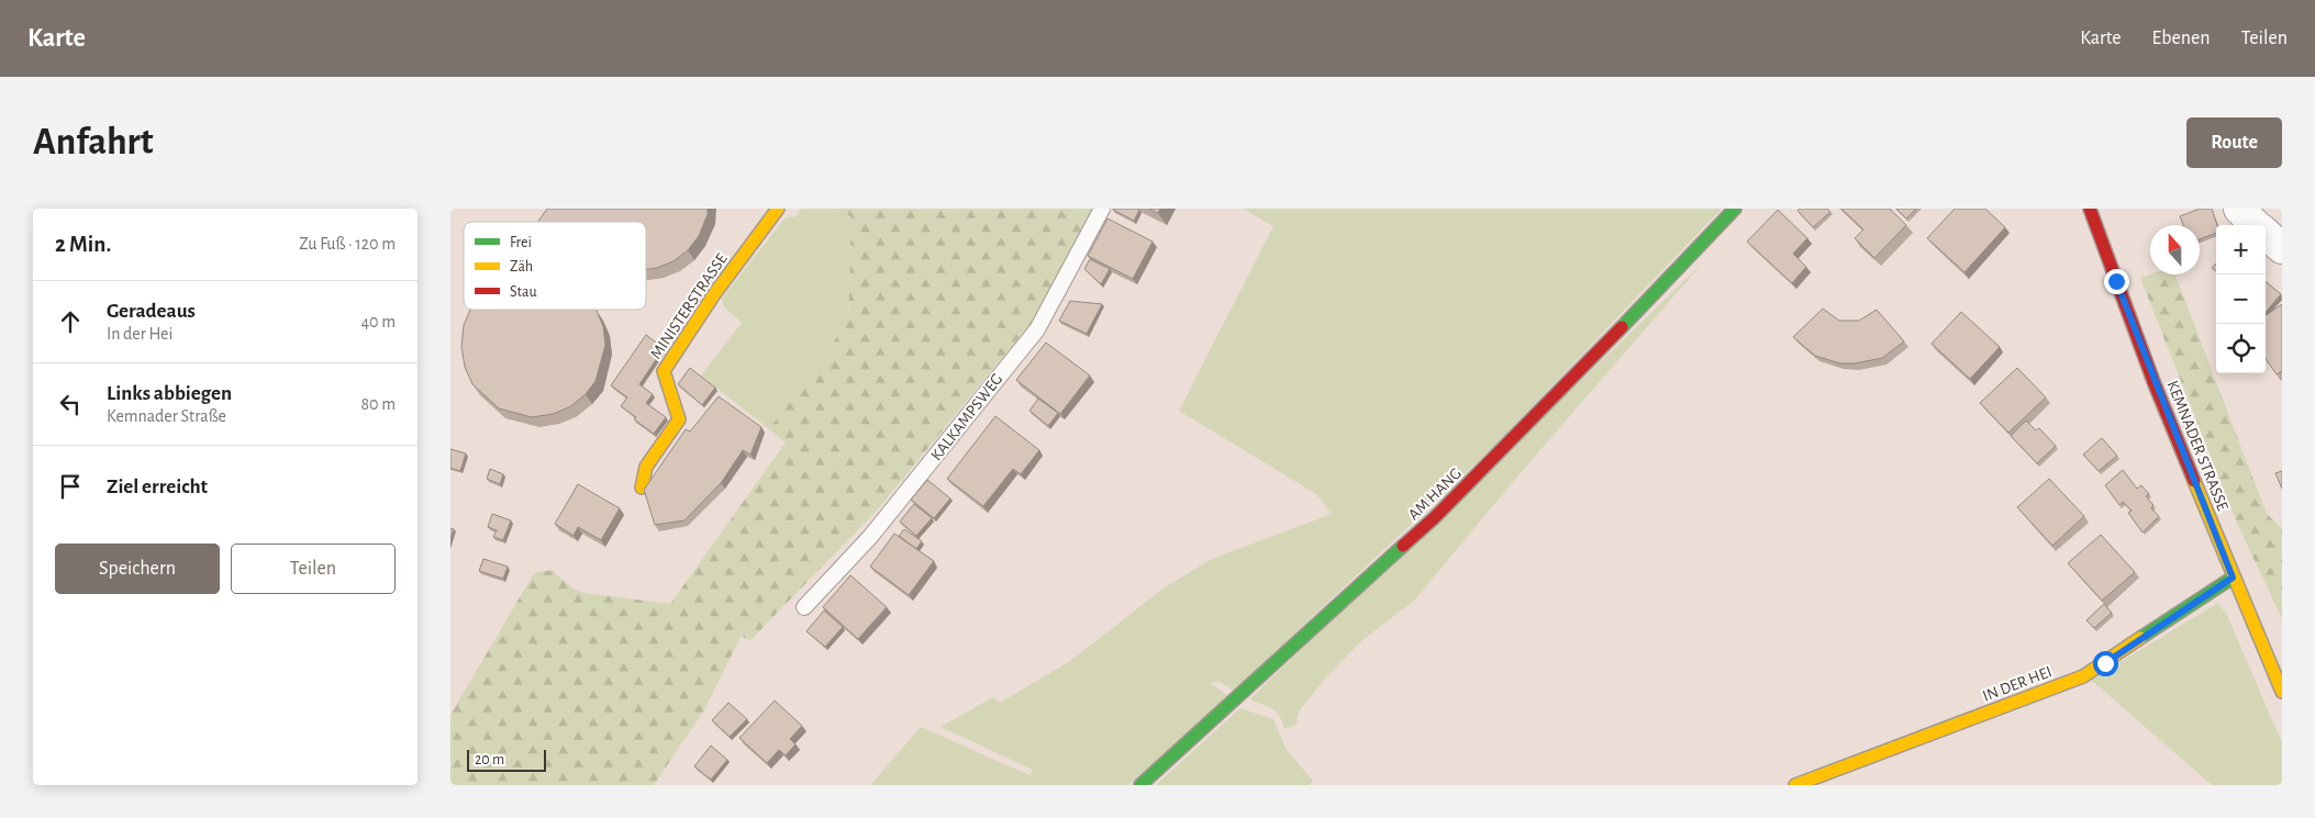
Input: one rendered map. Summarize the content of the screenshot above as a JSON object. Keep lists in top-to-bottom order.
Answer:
{
  "streets": {
    "street": [
      "MINISTERSTRASSE",
      "KEMNADER STRASSE",
      "AM HANG",
      "IN DER HEI"
    ],
    "lane": ["KALKAMPSWEG"]
  },
  "crossings": [
    ["KEMNADER STRASSE", "IN DER HEI"]
  ],
  "legend": ["Frei", "Zäh", "Stau"],
  "scale_bar": "20 m",
  "north": "top",
  "page": {
    "header": "Karte",
    "nav": ["Karte", "Ebenen", "Teilen"],
    "buttons": [
      "Route",
      ["Speichern", "Teilen"]
    ],
    "title": "Anfahrt",
    "heading": ["2 Min.", "Zu Fuß · 120 m"],
    "map_buttons": ["+", "−"],
    "list": [
      ["Geradeaus", "In der Hei", "40 m"],
      ["Links abbiegen", "Kemnader Straße", "80 m"],
      "Ziel erreicht"
    ],
    "scale": "20 m"
  }
}
